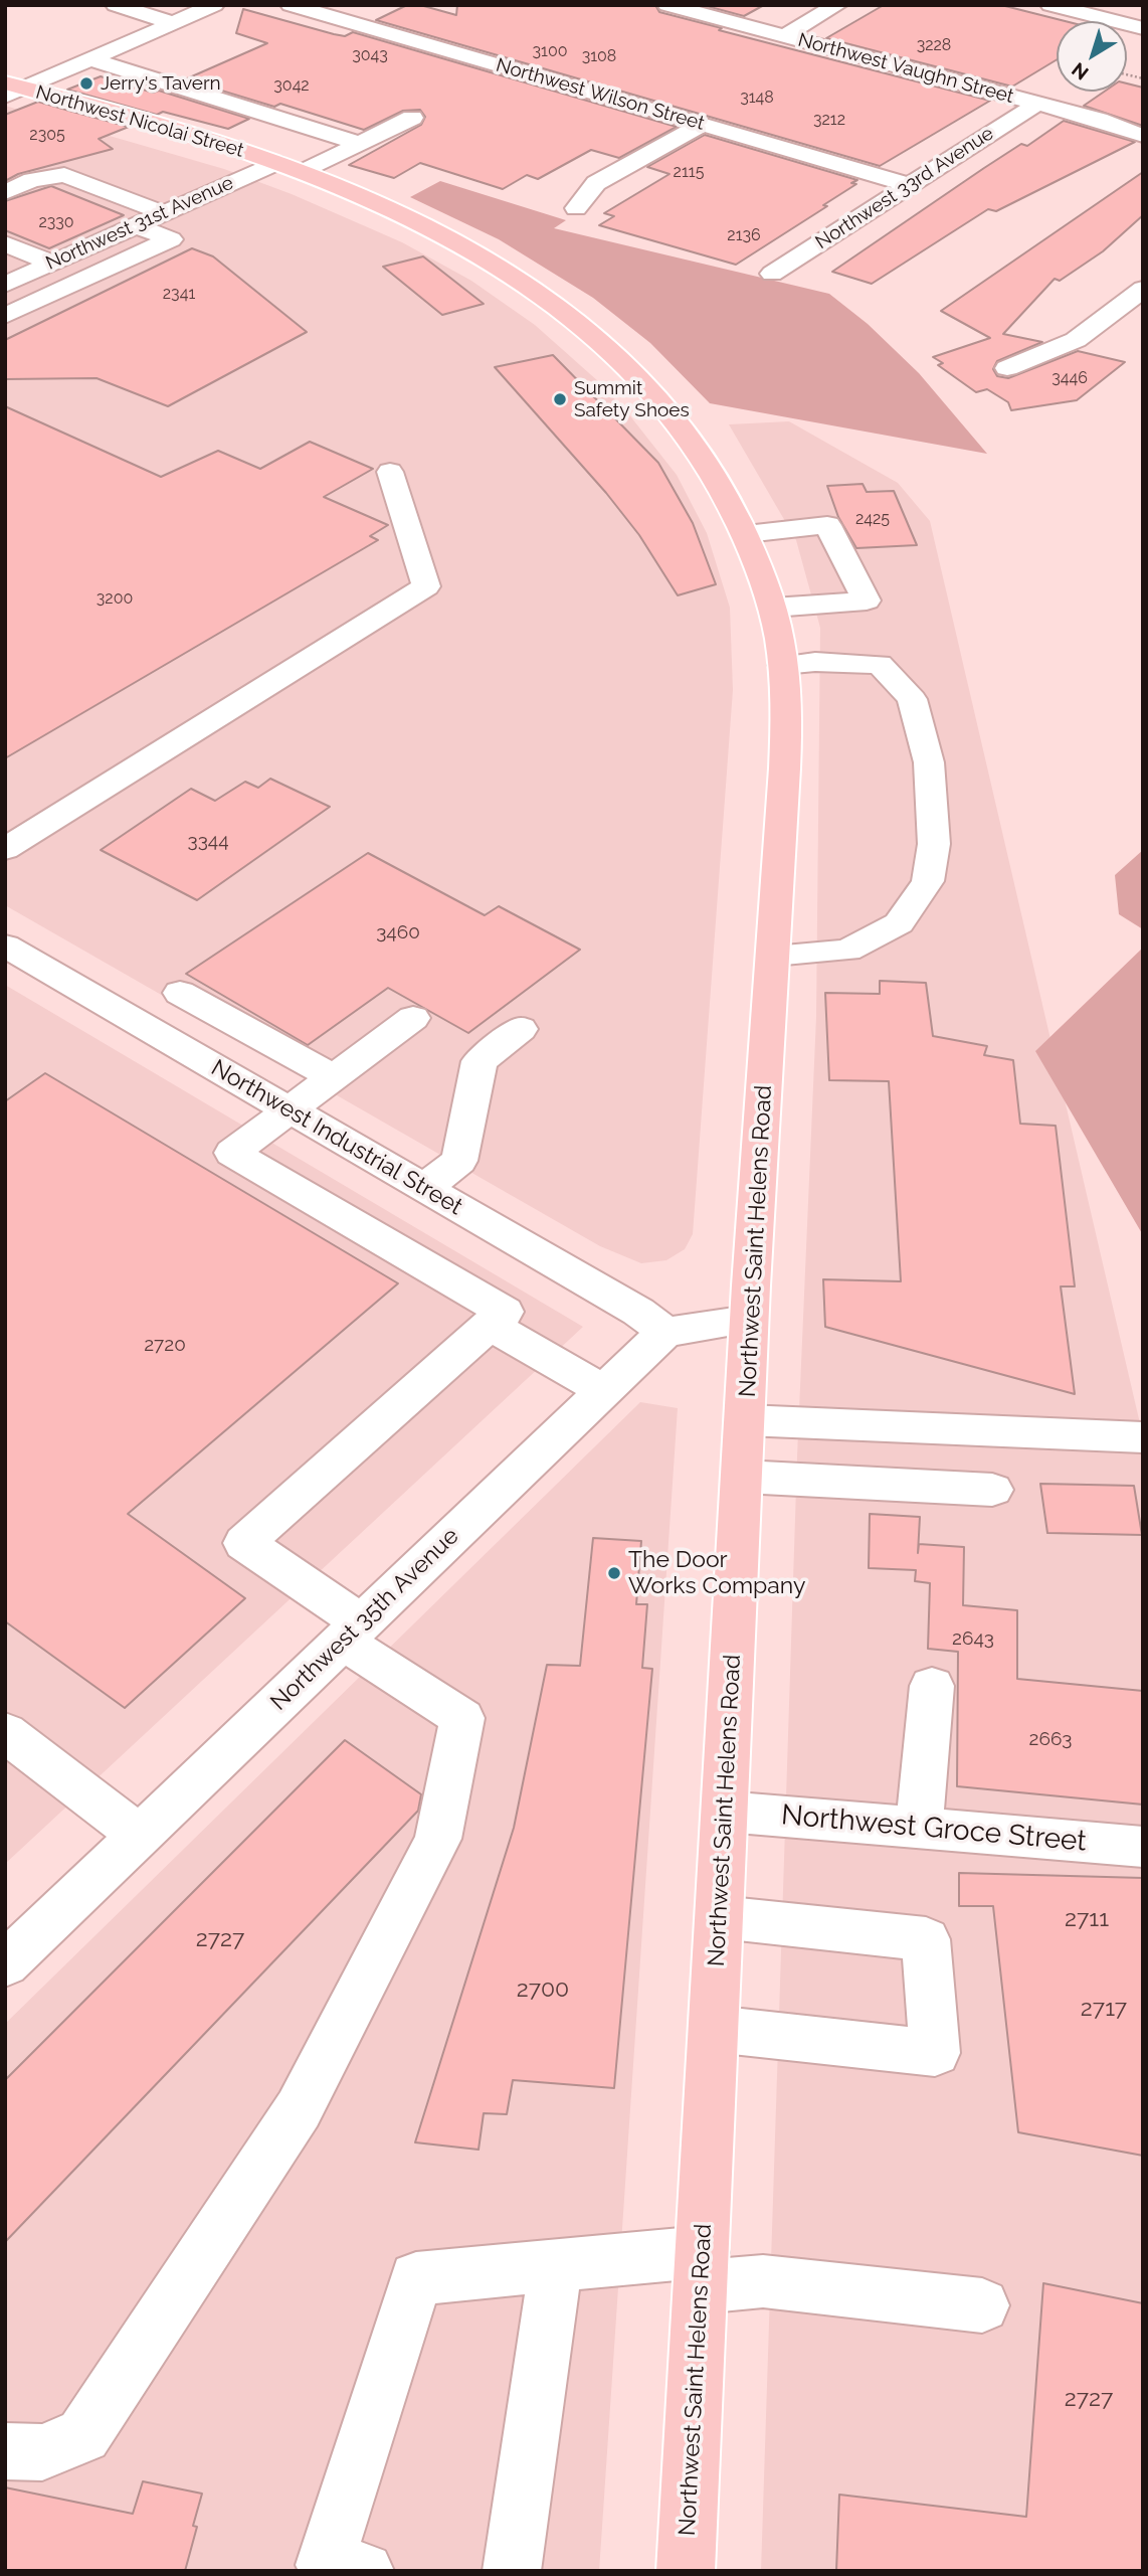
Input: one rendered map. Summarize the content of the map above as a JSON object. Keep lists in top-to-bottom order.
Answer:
{
  "streets": {
    "main road": ["Northwest Nicolai Street", "Northwest Saint Helens Road"],
    "street": [
      "Northwest Vaughn Street",
      "Northwest Wilson Street",
      "Northwest 33rd Avenue",
      "Northwest 31st Avenue",
      "Northwest Industrial Street",
      "Northwest 35th Avenue",
      "Northwest Groce Street"
    ]
  },
  "crossings": [
    ["Northwest Vaughn Street", "Northwest 33rd Avenue"],
    ["Northwest Wilson Street", "Northwest 33rd Avenue"],
    ["Northwest Nicolai Street", "Northwest 31st Avenue"],
    ["Northwest Nicolai Street", "Northwest Saint Helens Road"],
    ["Northwest 31st Avenue", "Northwest Saint Helens Road"],
    ["Northwest Industrial Street", "Northwest 35th Avenue"],
    ["Northwest Saint Helens Road", "Northwest Groce Street"]
  ],
  "places": ["Jerry's Tavern", "Summit Safety Shoes", "The Door Works Company"],
  "house_numbers": [
    "3228",
    "3100",
    "3043",
    "3108",
    "3042",
    "3148",
    "3212",
    "2305",
    "2115",
    "2330",
    "2136",
    "2341",
    "3446",
    "2425",
    "3200",
    "3344",
    "3460",
    "2720",
    "2643",
    "2663",
    "2711",
    "2727",
    "2700",
    "2717",
    "2727"
  ],
  "north": "bottom left"
}
